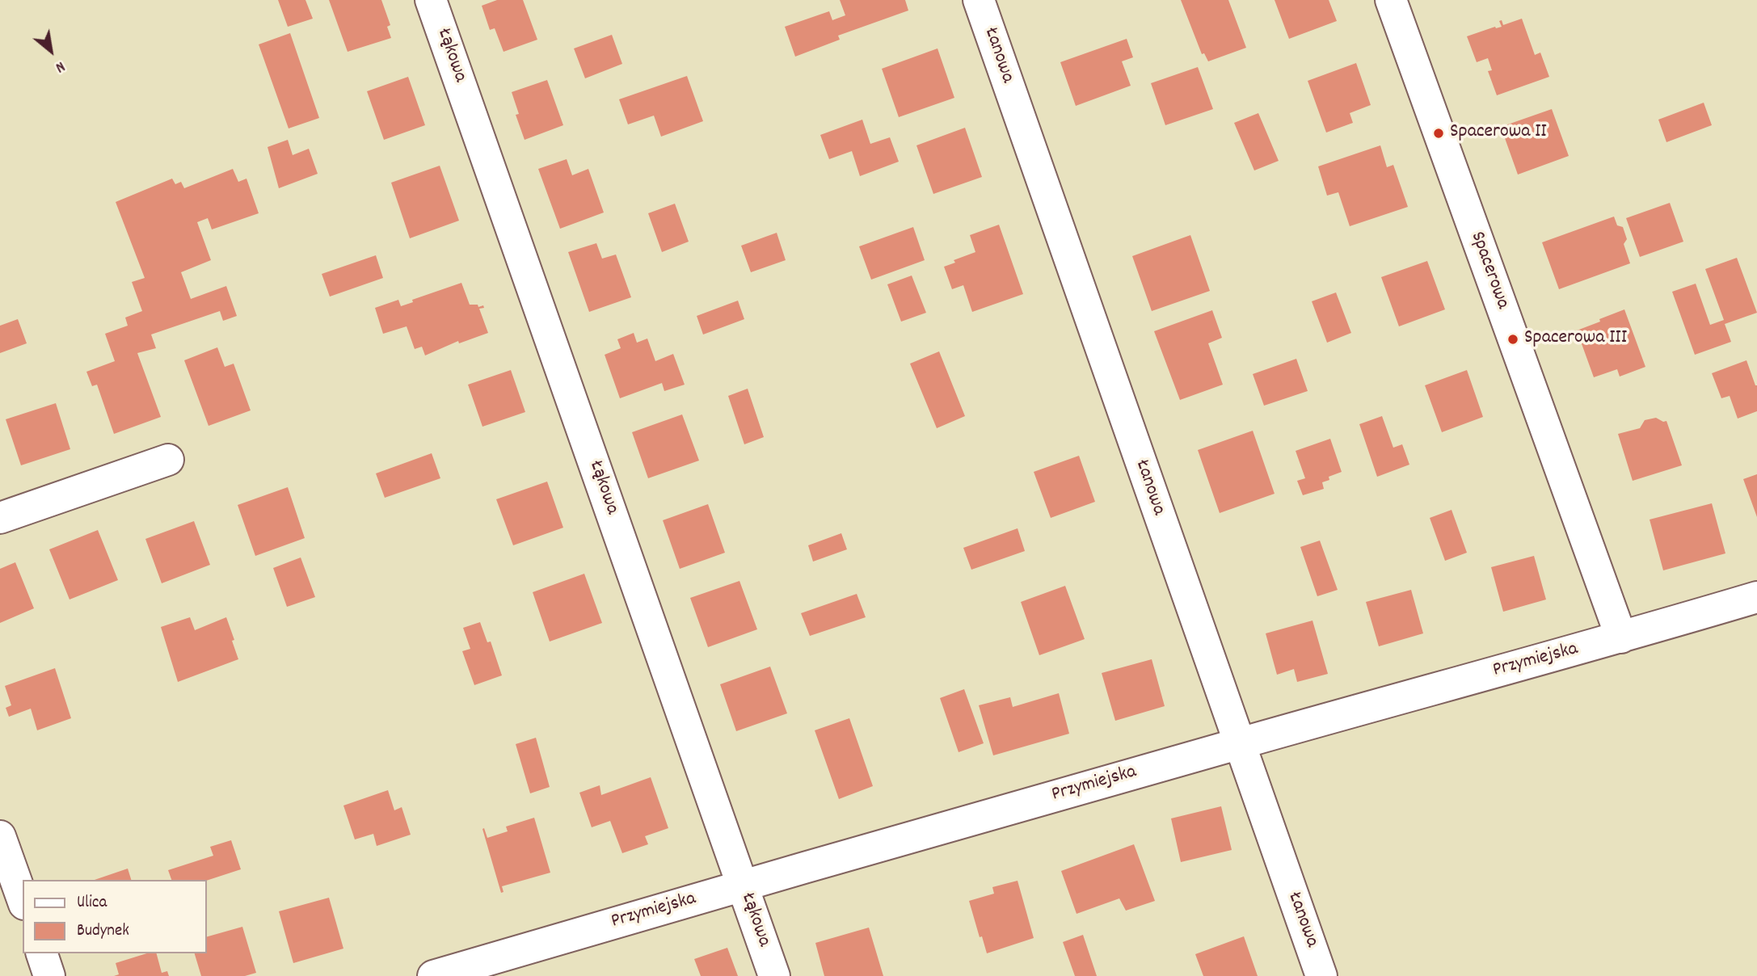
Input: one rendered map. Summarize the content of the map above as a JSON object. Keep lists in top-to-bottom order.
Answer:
{
  "streets": {
    "street": [
      "Łąkowa",
      "Łanowa",
      "Spacerowa",
      "Przymiejska"
    ]
  },
  "crossings": [
    ["Łąkowa", "Przymiejska"],
    ["Łanowa", "Przymiejska"],
    ["Spacerowa", "Przymiejska"]
  ],
  "places": ["Spacerowa II", "Spacerowa III"],
  "legend": ["Ulica", "Budynek"],
  "north": "bottom right"
}
